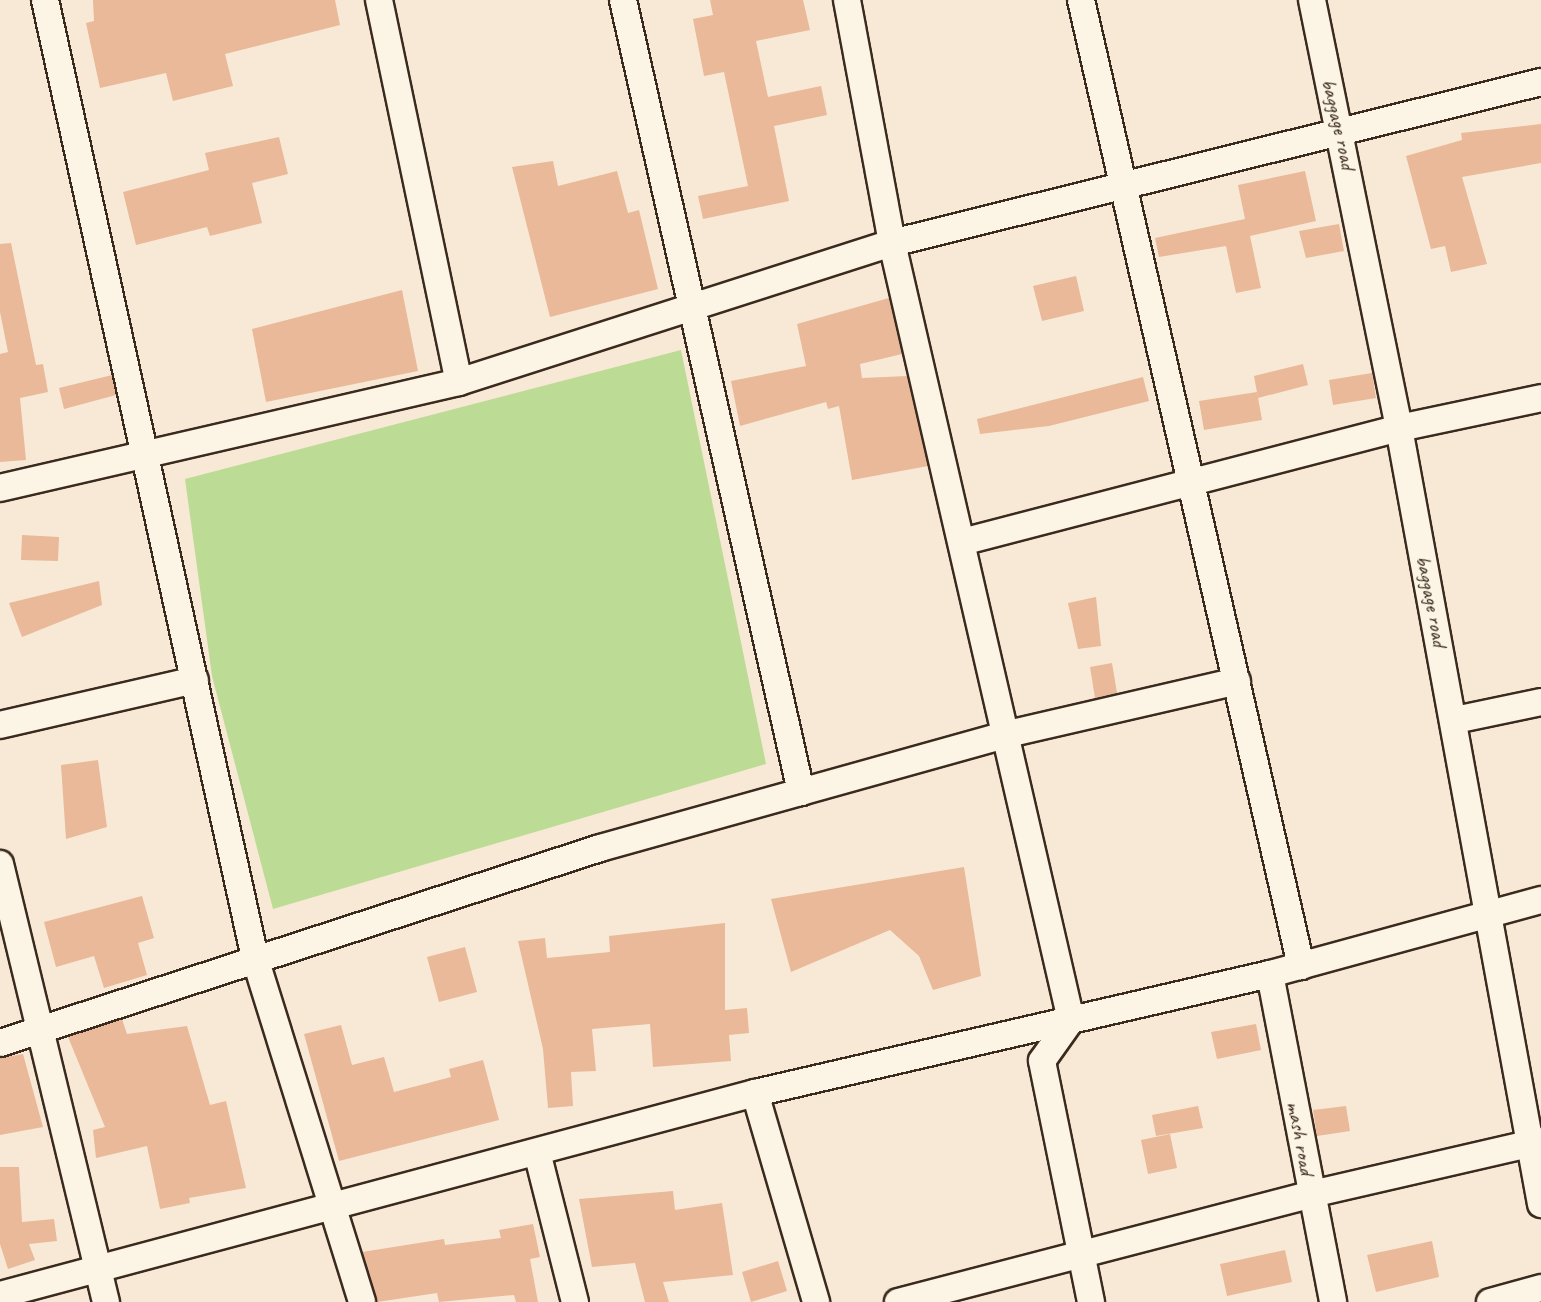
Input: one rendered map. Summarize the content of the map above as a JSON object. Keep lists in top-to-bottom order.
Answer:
{
  "streets": {
    "street": ["baggage road", "mash road"]
  }
}
